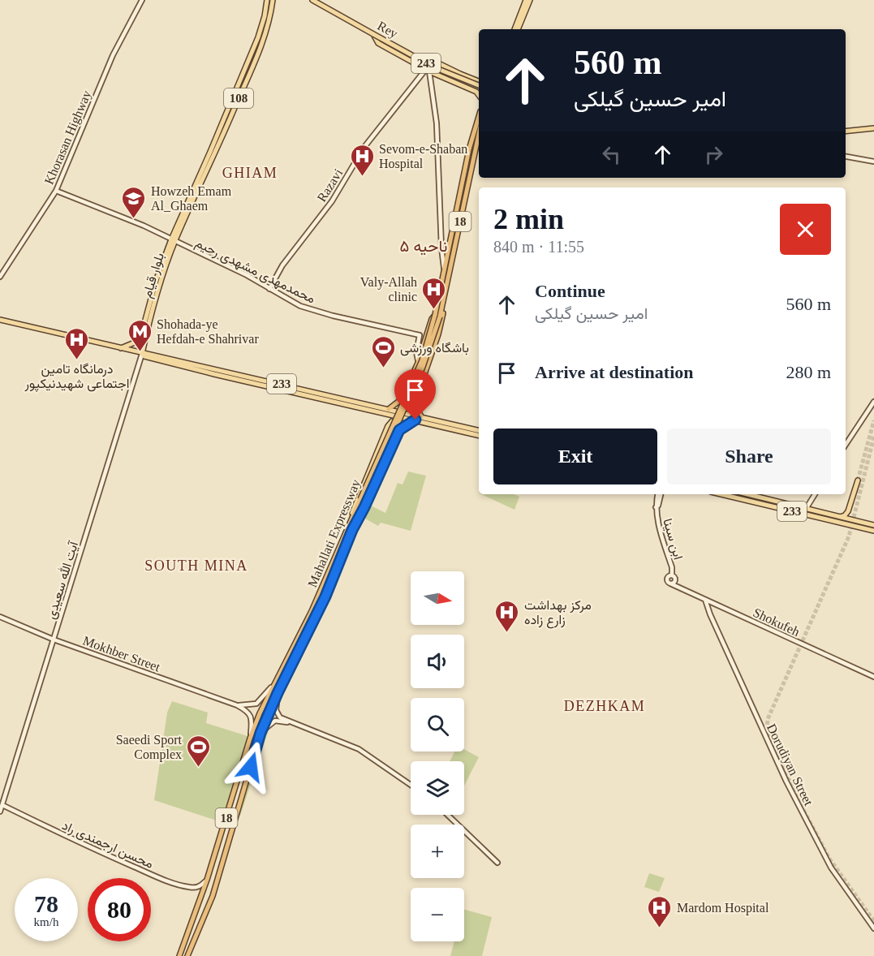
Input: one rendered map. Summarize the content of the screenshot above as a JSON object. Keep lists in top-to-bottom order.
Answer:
{
  "streets": {
    "highway": ["18", "Mahallati Expressway"],
    "main road": [
      "Rey",
      "243",
      "108",
      "Khorasan Highway",
      "Razavi",
      "محمدمهدی مشهدی رحیم",
      "بلوار قیام",
      "233",
      "ابن سینا",
      "آیت الله سعیدی",
      "Shokufeh",
      "Mokhber Street",
      "Dorudiyan Street",
      "محسن ارجمندی راد"
    ]
  },
  "crossings": [
    ["108", "محمدمهدی مشهدی رحیم"],
    ["108", "بلوار قیام"],
    ["108", "233"],
    ["Khorasan Highway", "محمدمهدی مشهدی رحیم"],
    ["Razavi", "محمدمهدی مشهدی رحیم"],
    ["محمدمهدی مشهدی رحیم", "بلوار قیام"],
    ["بلوار قیام", "233"],
    ["بلوار قیام", "آیت الله سعیدی"],
    ["233", "آیت الله سعیدی"],
    ["Mahallati Expressway", "محسن ارجمندی راد"],
    ["ابن سینا", "Shokufeh"],
    ["آیت الله سعیدی", "Mokhber Street"],
    ["آیت الله سعیدی", "محسن ارجمندی راد"],
    ["Shokufeh", "Dorudiyan Street"]
  ],
  "districts": [
    "GHIAM",
    "ناحیه ۵",
    "SOUTH MINA",
    "DEZHKAM"
  ],
  "places": {
    "hospital": [
      "Sevom-e-Shaban Hospital",
      "Valy-Allah clinic",
      "درمانگاه تامین اجتماعی شهیدنیکپور",
      "مرکز بهداشت زارع زاده",
      "Mardom Hospital"
    ],
    "school or university": ["Howzeh Emam Al_Ghaem"],
    "metro station": ["Shohada-ye Hefdah-e Shahrivar"],
    "sports": ["باشگاه ورزشی", "Saeedi Sport Complex"]
  },
  "north": "right",
  "page": {
    "turn": ["560 m", "امیر حسین گیلکی"],
    "heading": ["2 min", "840 m · 11:55"],
    "list": [
      {
        "name": "Continue",
        "note": "امیر حسین گیلکی",
        "value": "560 m"
      },
      {
        "name": "Arrive at destination",
        "value": "280 m"
      }
    ],
    "buttons": ["Exit", "Share"],
    "map_buttons": ["+", "−"],
    "speed": "78 km/h",
    "limit": "80"
  }
}
